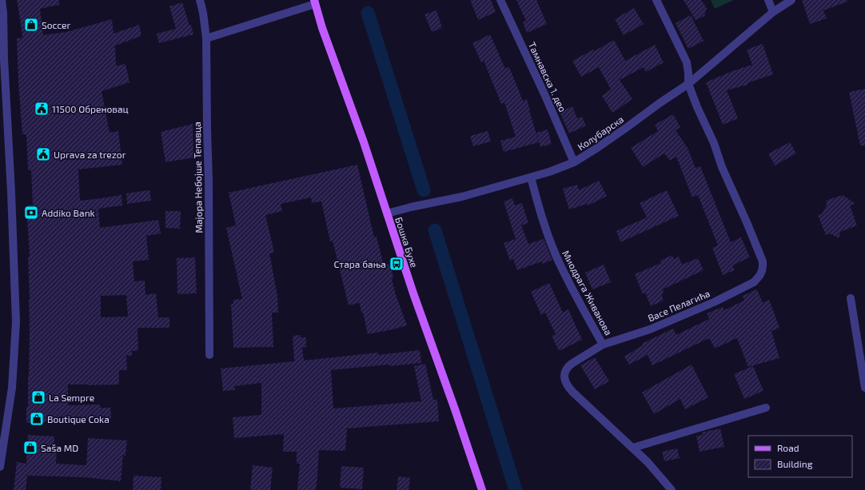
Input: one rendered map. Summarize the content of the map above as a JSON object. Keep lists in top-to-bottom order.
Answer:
{
  "streets": {
    "main road": ["Бошка Бухе"],
    "street": [
      "Тамнавска 1. део",
      "Колубарска",
      "Мајора Небојше Тепавца",
      "Миодрага Живанова",
      "Васе Пелагића"
    ]
  },
  "crossings": [
    ["Тамнавска 1. део", "Колубарска"],
    ["Колубарска", "Бошка Бухе"],
    ["Колубарска", "Миодрага Живанова"],
    ["Колубарска", "Васе Пелагића"],
    ["Миодрага Живанова", "Васе Пелагића"]
  ],
  "places": {
    "shop": [
      "Soccer",
      "La Sempre",
      "Boutique Coka",
      "Saša MD"
    ],
    "public building": ["11500 Обреновац", "Uprava za trezor"],
    "bank": ["Addiko Bank"],
    "bus stop": ["Стара бања"]
  },
  "legend": ["Road", "Building"]
}
